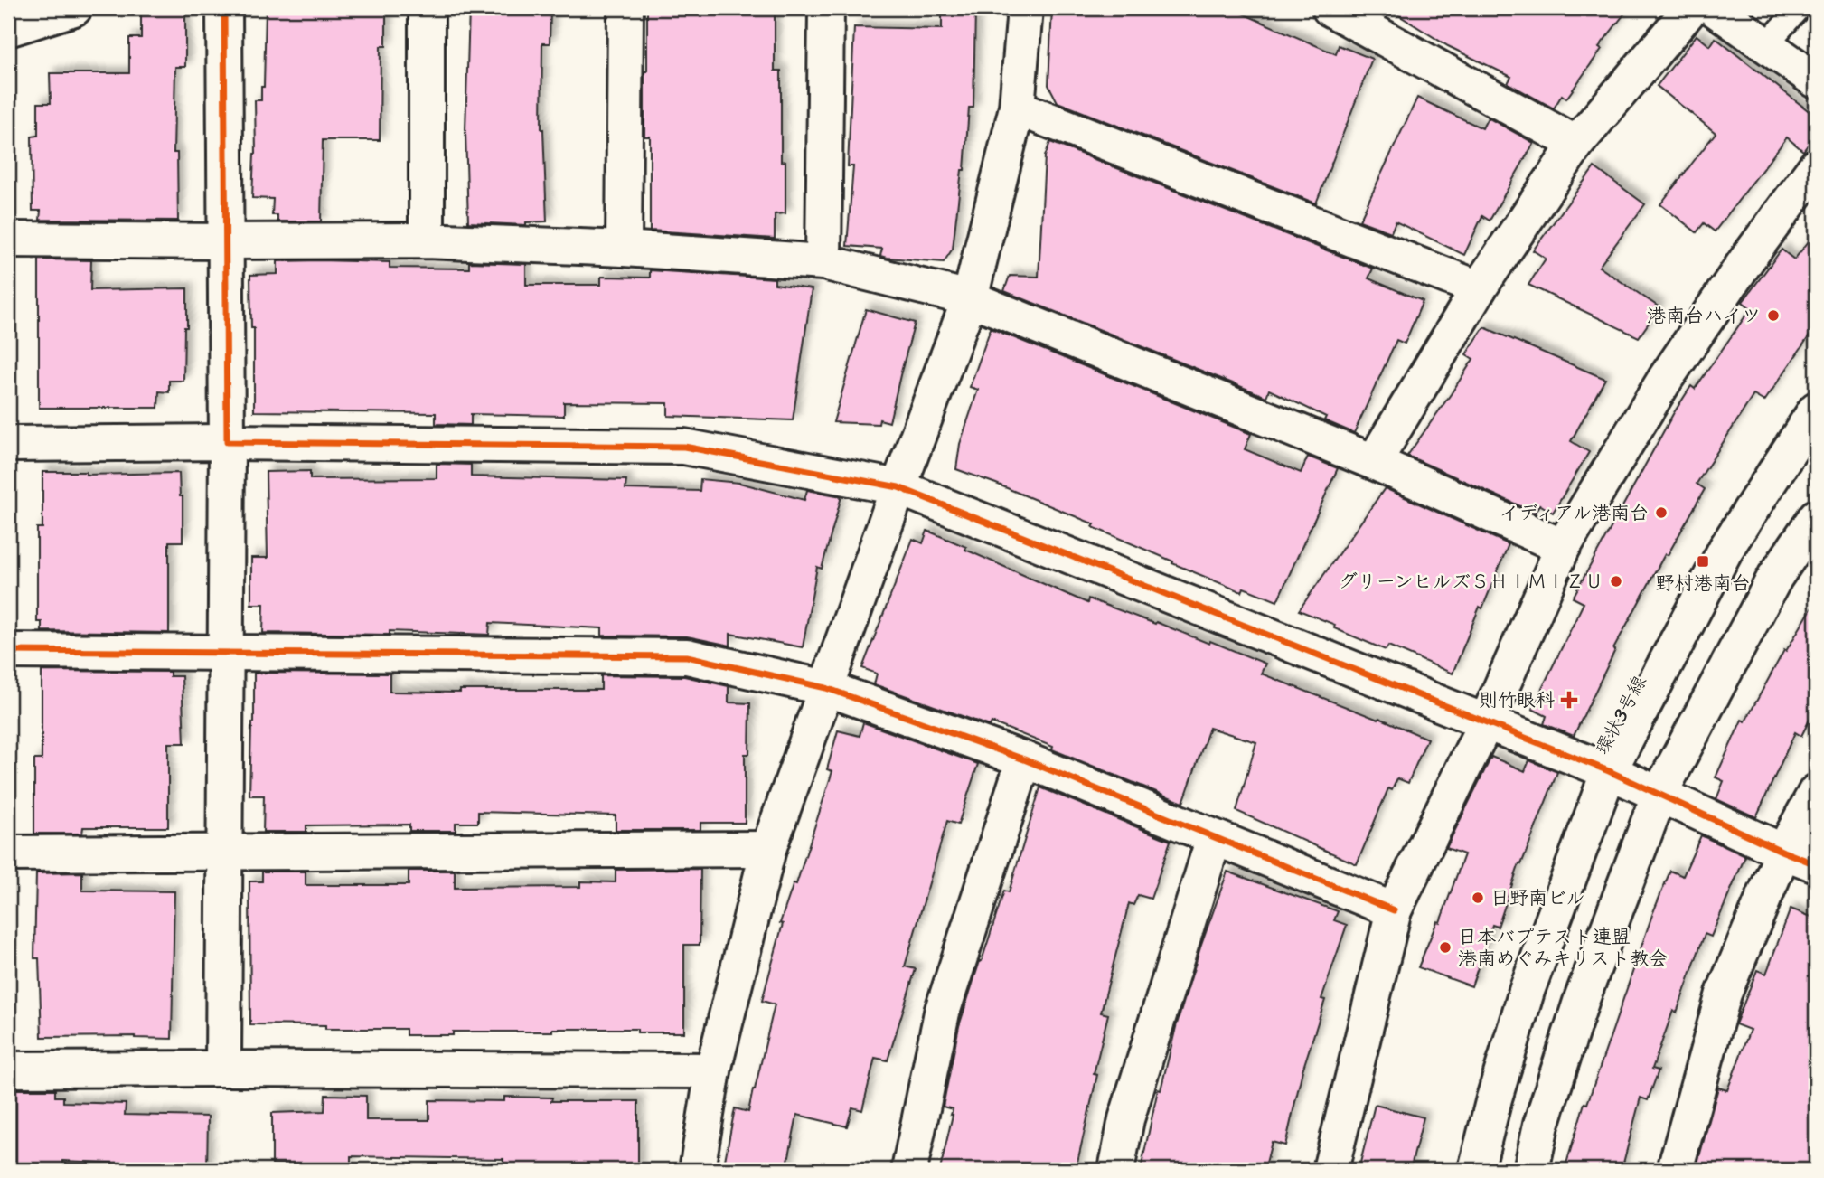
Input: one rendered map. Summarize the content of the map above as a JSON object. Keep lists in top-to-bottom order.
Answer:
{
  "streets": {
    "street": ["環状3号線"]
  },
  "places": {
    "other": [
      "港南台ハイツ",
      "イディアル港南台",
      "グリーンヒルズＳＨＩＭＩＺＵ",
      "日野南ビル",
      "日本バプテスト連盟 港南めぐみキリスト教会"
    ],
    "transit": ["野村港南台"],
    "health": ["則竹眼科"]
  }
}
